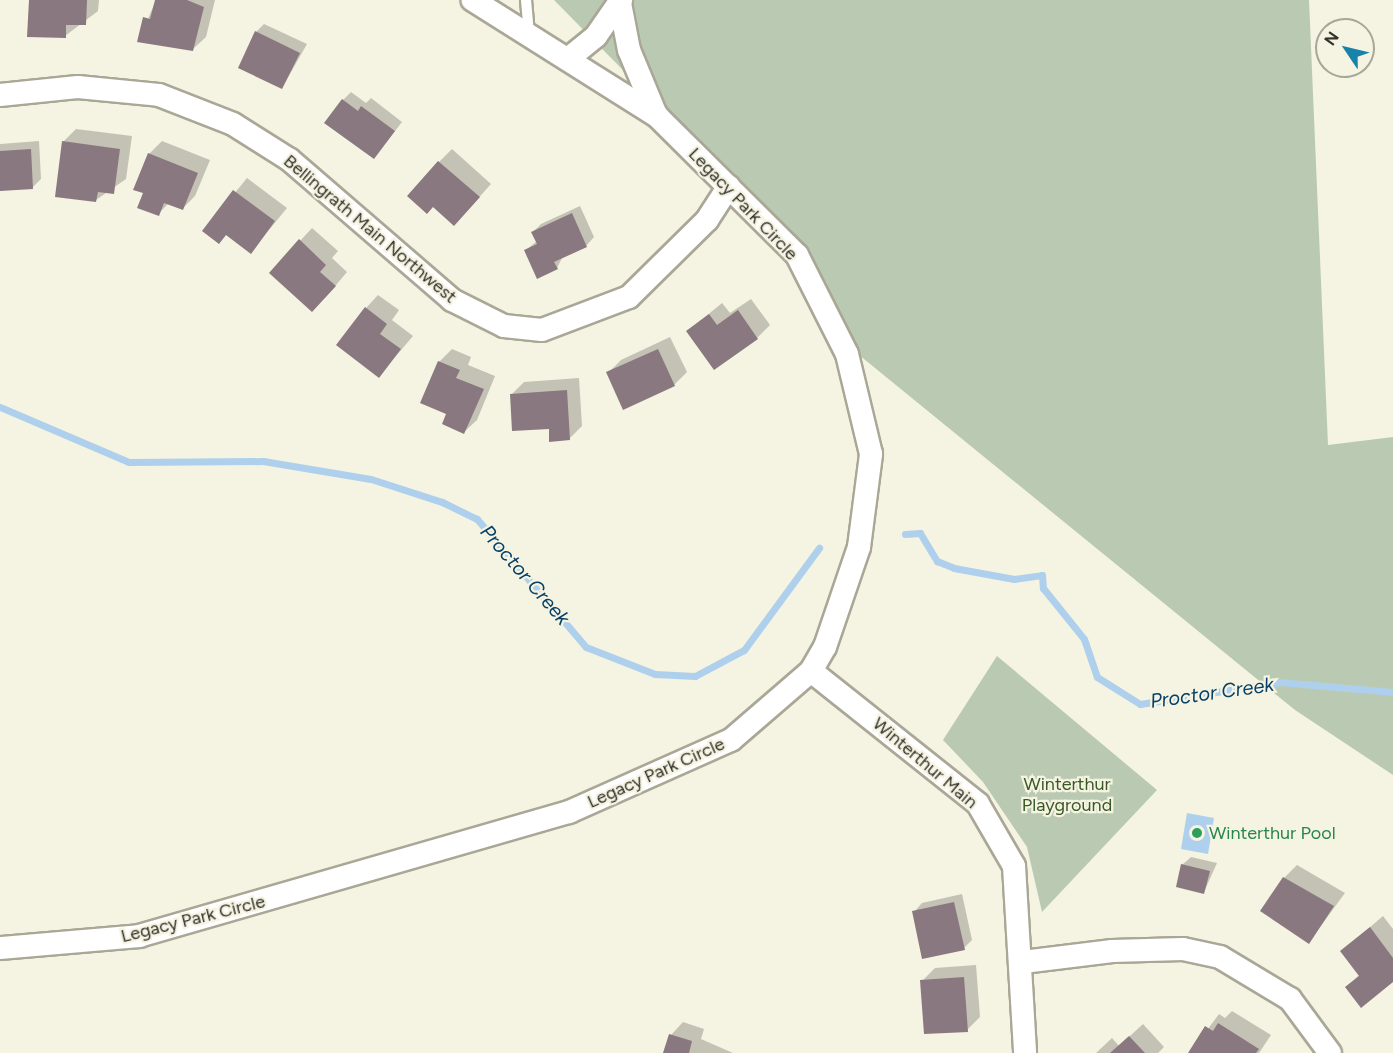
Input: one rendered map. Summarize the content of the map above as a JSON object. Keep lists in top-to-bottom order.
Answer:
{
  "streets": {
    "street": ["Legacy Park Circle", "Bellingrath Main Northwest", "Winterthur Main"]
  },
  "crossings": [
    ["Legacy Park Circle", "Bellingrath Main Northwest"],
    ["Legacy Park Circle", "Winterthur Main"]
  ],
  "water": ["Proctor Creek"],
  "parks": ["Winterthur Playground"],
  "places": ["Winterthur Pool"],
  "north": "top left"
}
